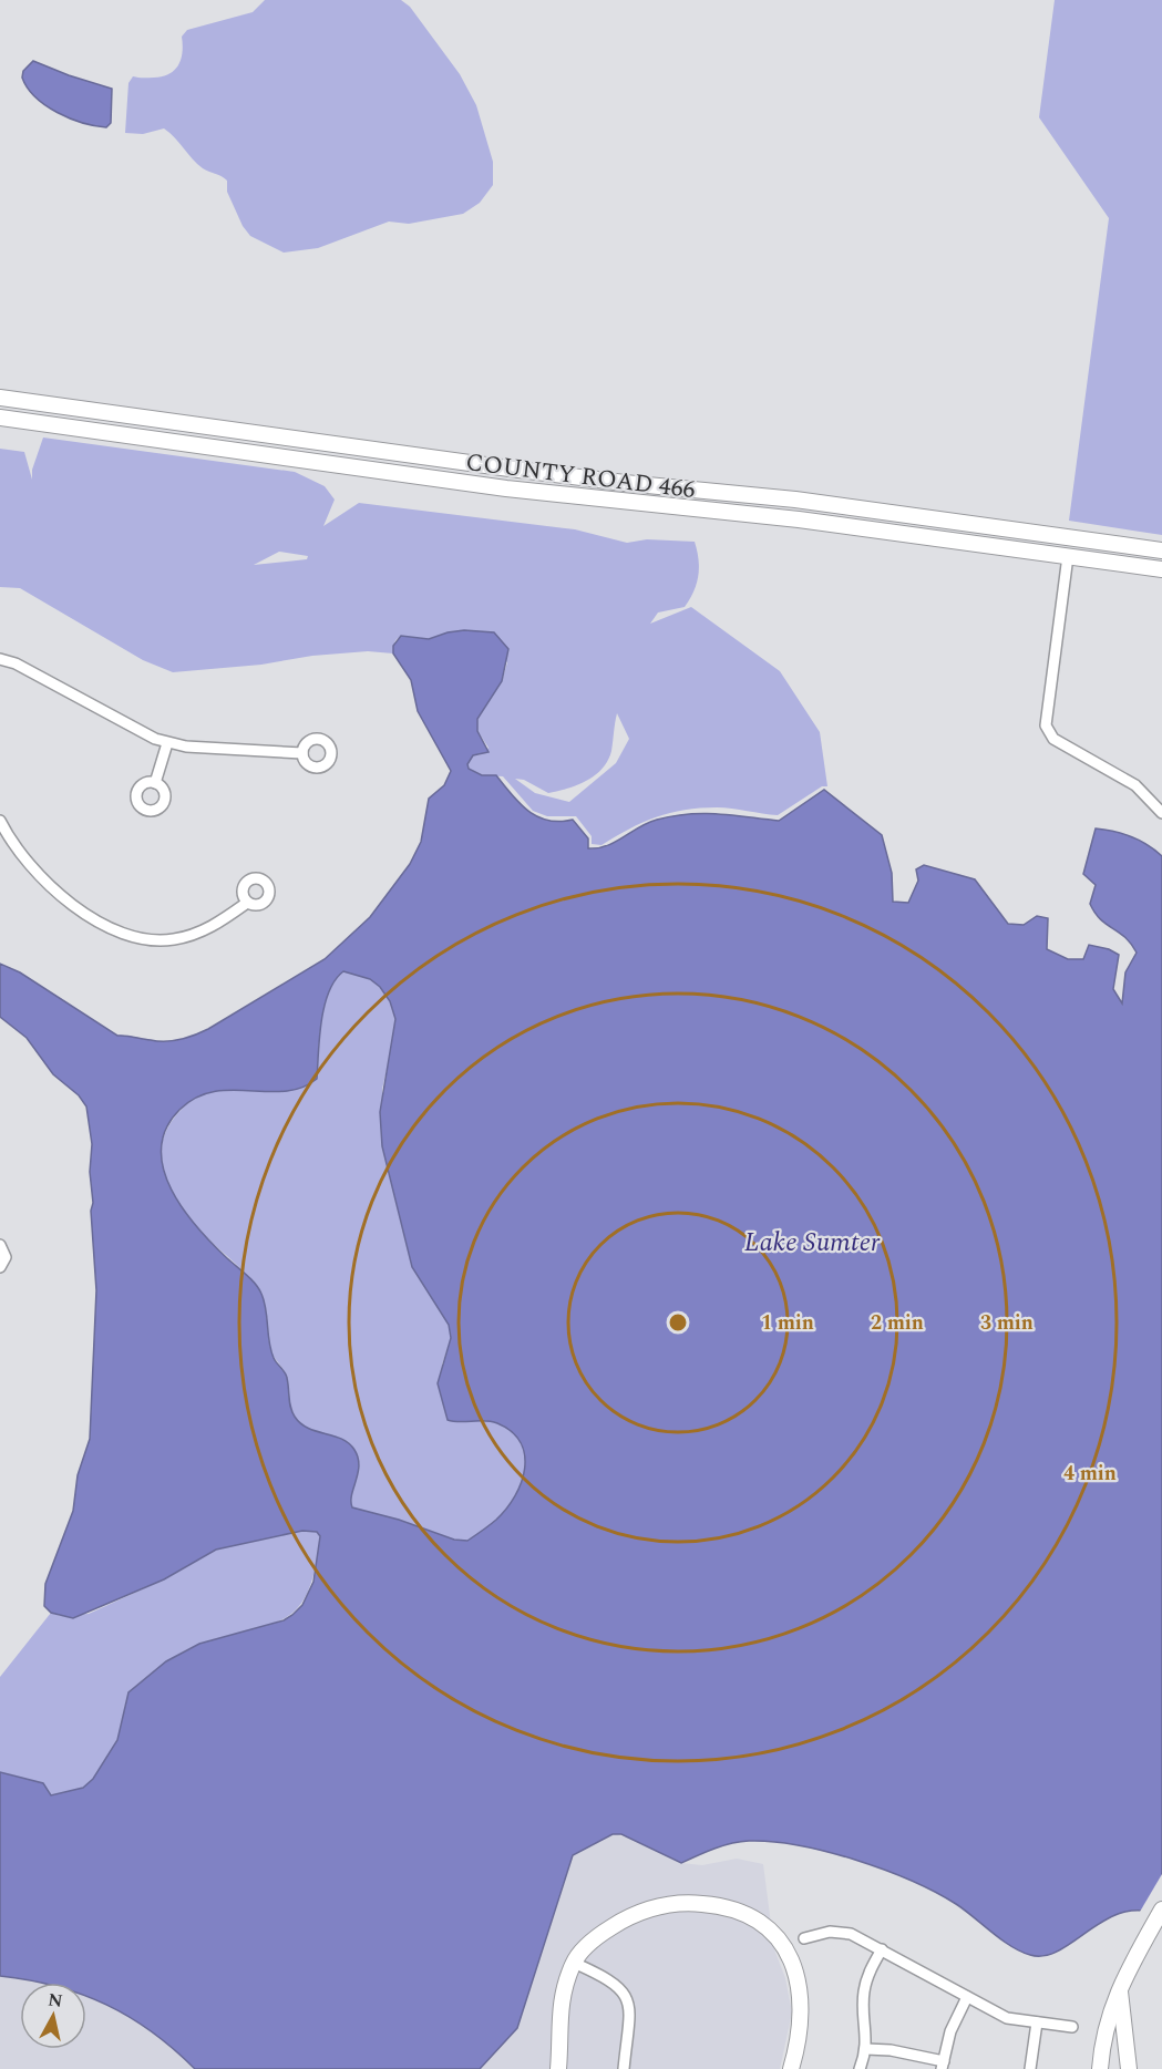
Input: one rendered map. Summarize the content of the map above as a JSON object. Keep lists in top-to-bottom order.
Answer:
{
  "streets": {
    "main road": ["COUNTY ROAD 466"]
  },
  "water": ["Lake Sumter"],
  "north": "top",
  "rings": [
    "1 min",
    "2 min",
    "3 min",
    "4 min"
  ]
}
